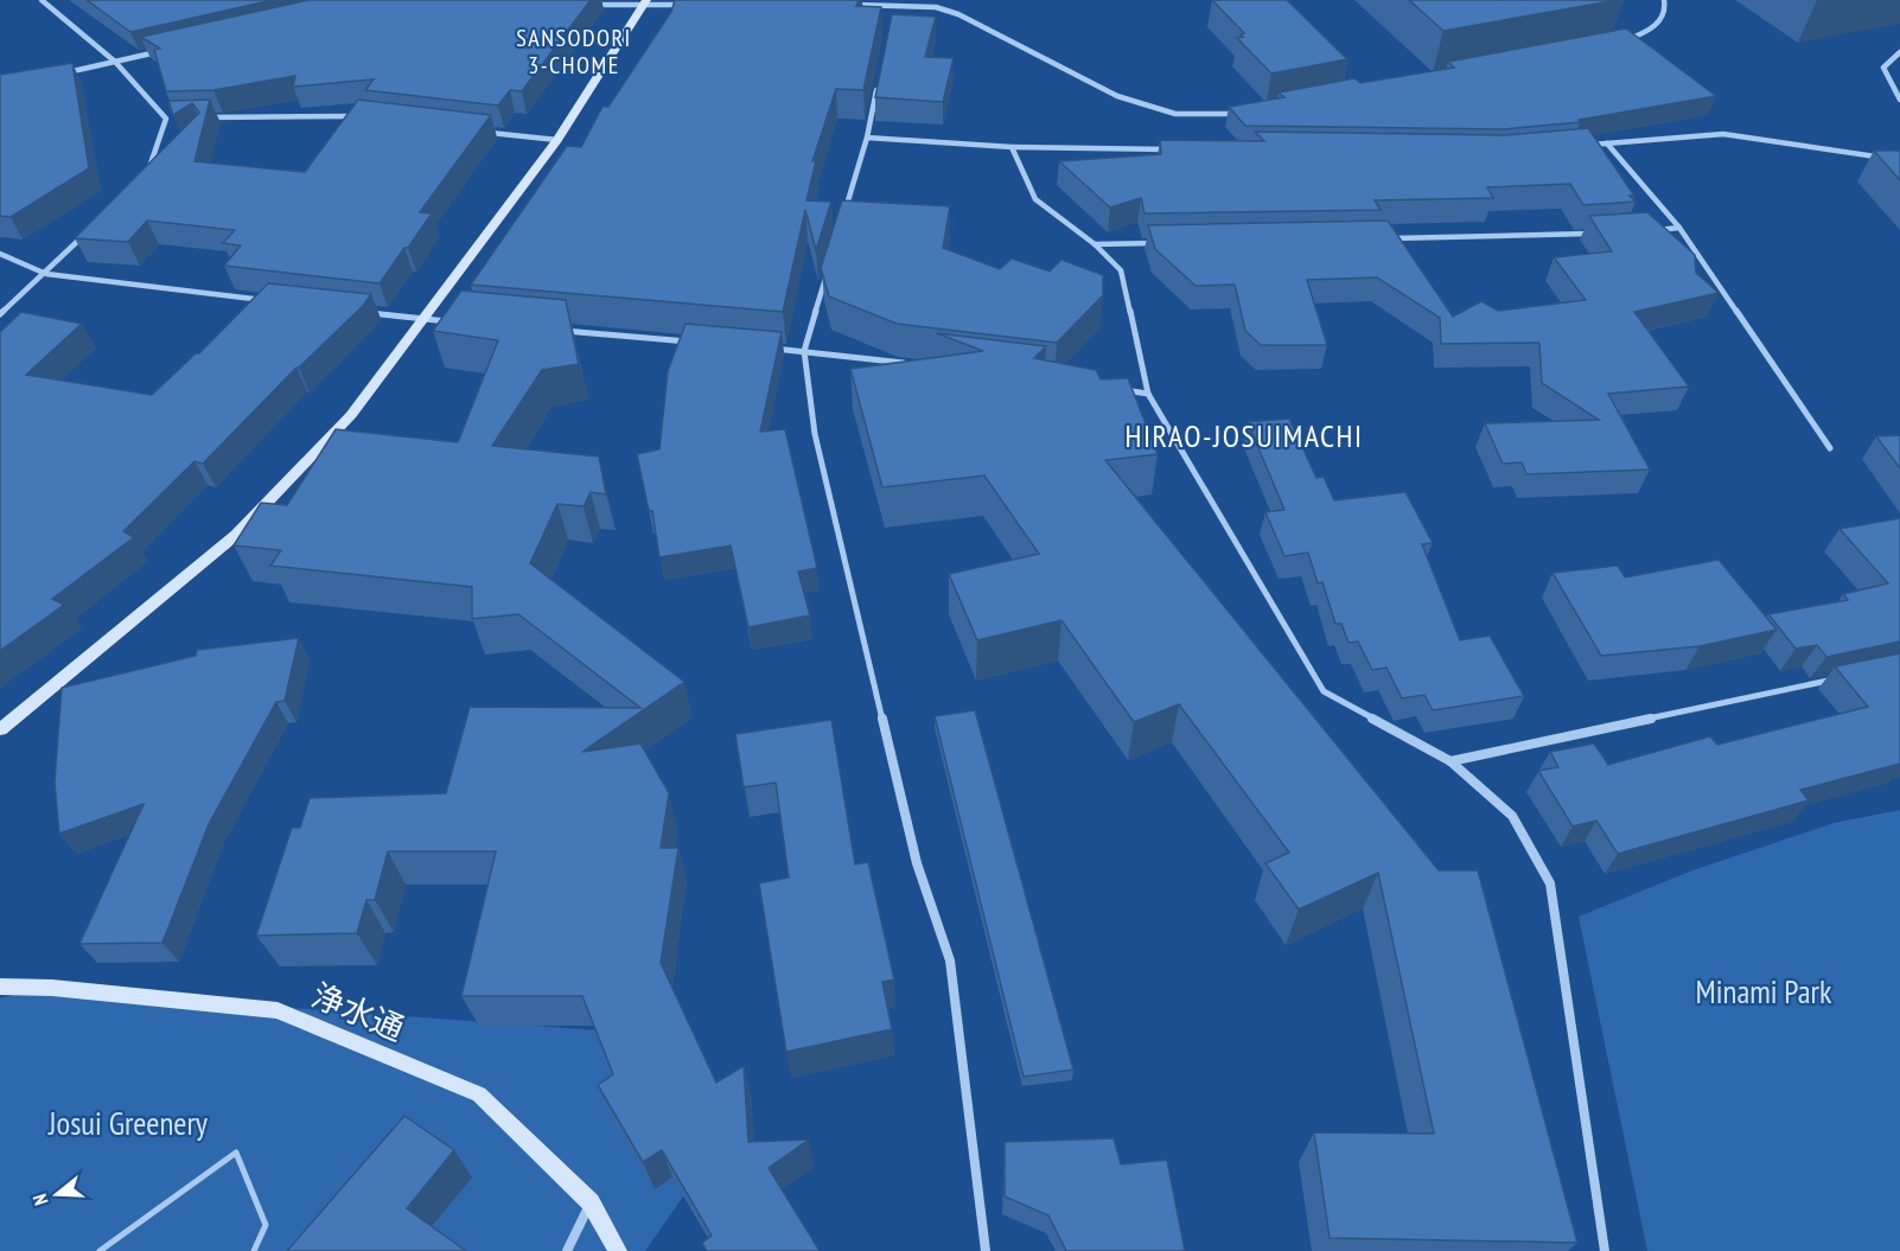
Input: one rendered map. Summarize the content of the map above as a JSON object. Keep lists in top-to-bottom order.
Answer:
{
  "streets": {
    "street": ["浄水通"]
  },
  "districts": ["SANSODORI 3-CHOME", "HIRAO-JOSUIMACHI"],
  "parks": ["Minami Park", "Josui Greenery"],
  "north": "left"
}
